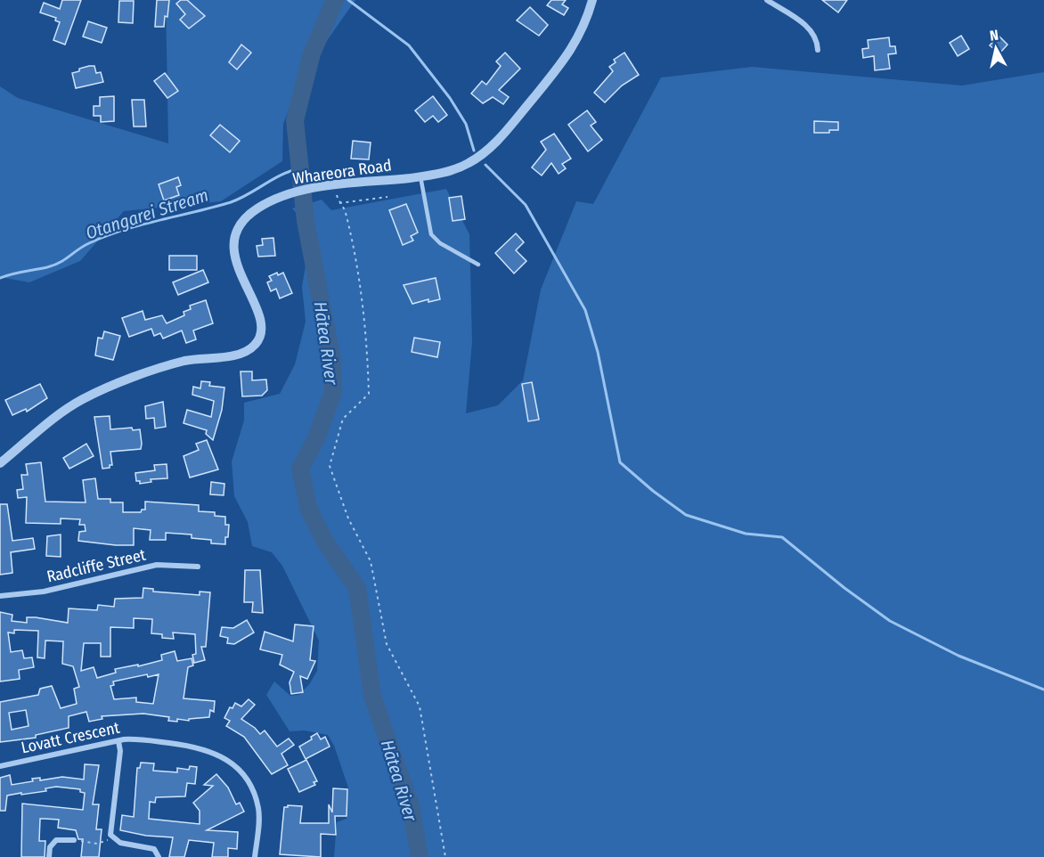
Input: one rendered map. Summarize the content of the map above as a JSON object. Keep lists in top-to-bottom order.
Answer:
{
  "streets": {
    "street": ["Whareora Road", "Radcliffe Street", "Lovatt Crescent"]
  },
  "water": ["Otangarei Stream", "Hātea River"],
  "north": "top"
}
